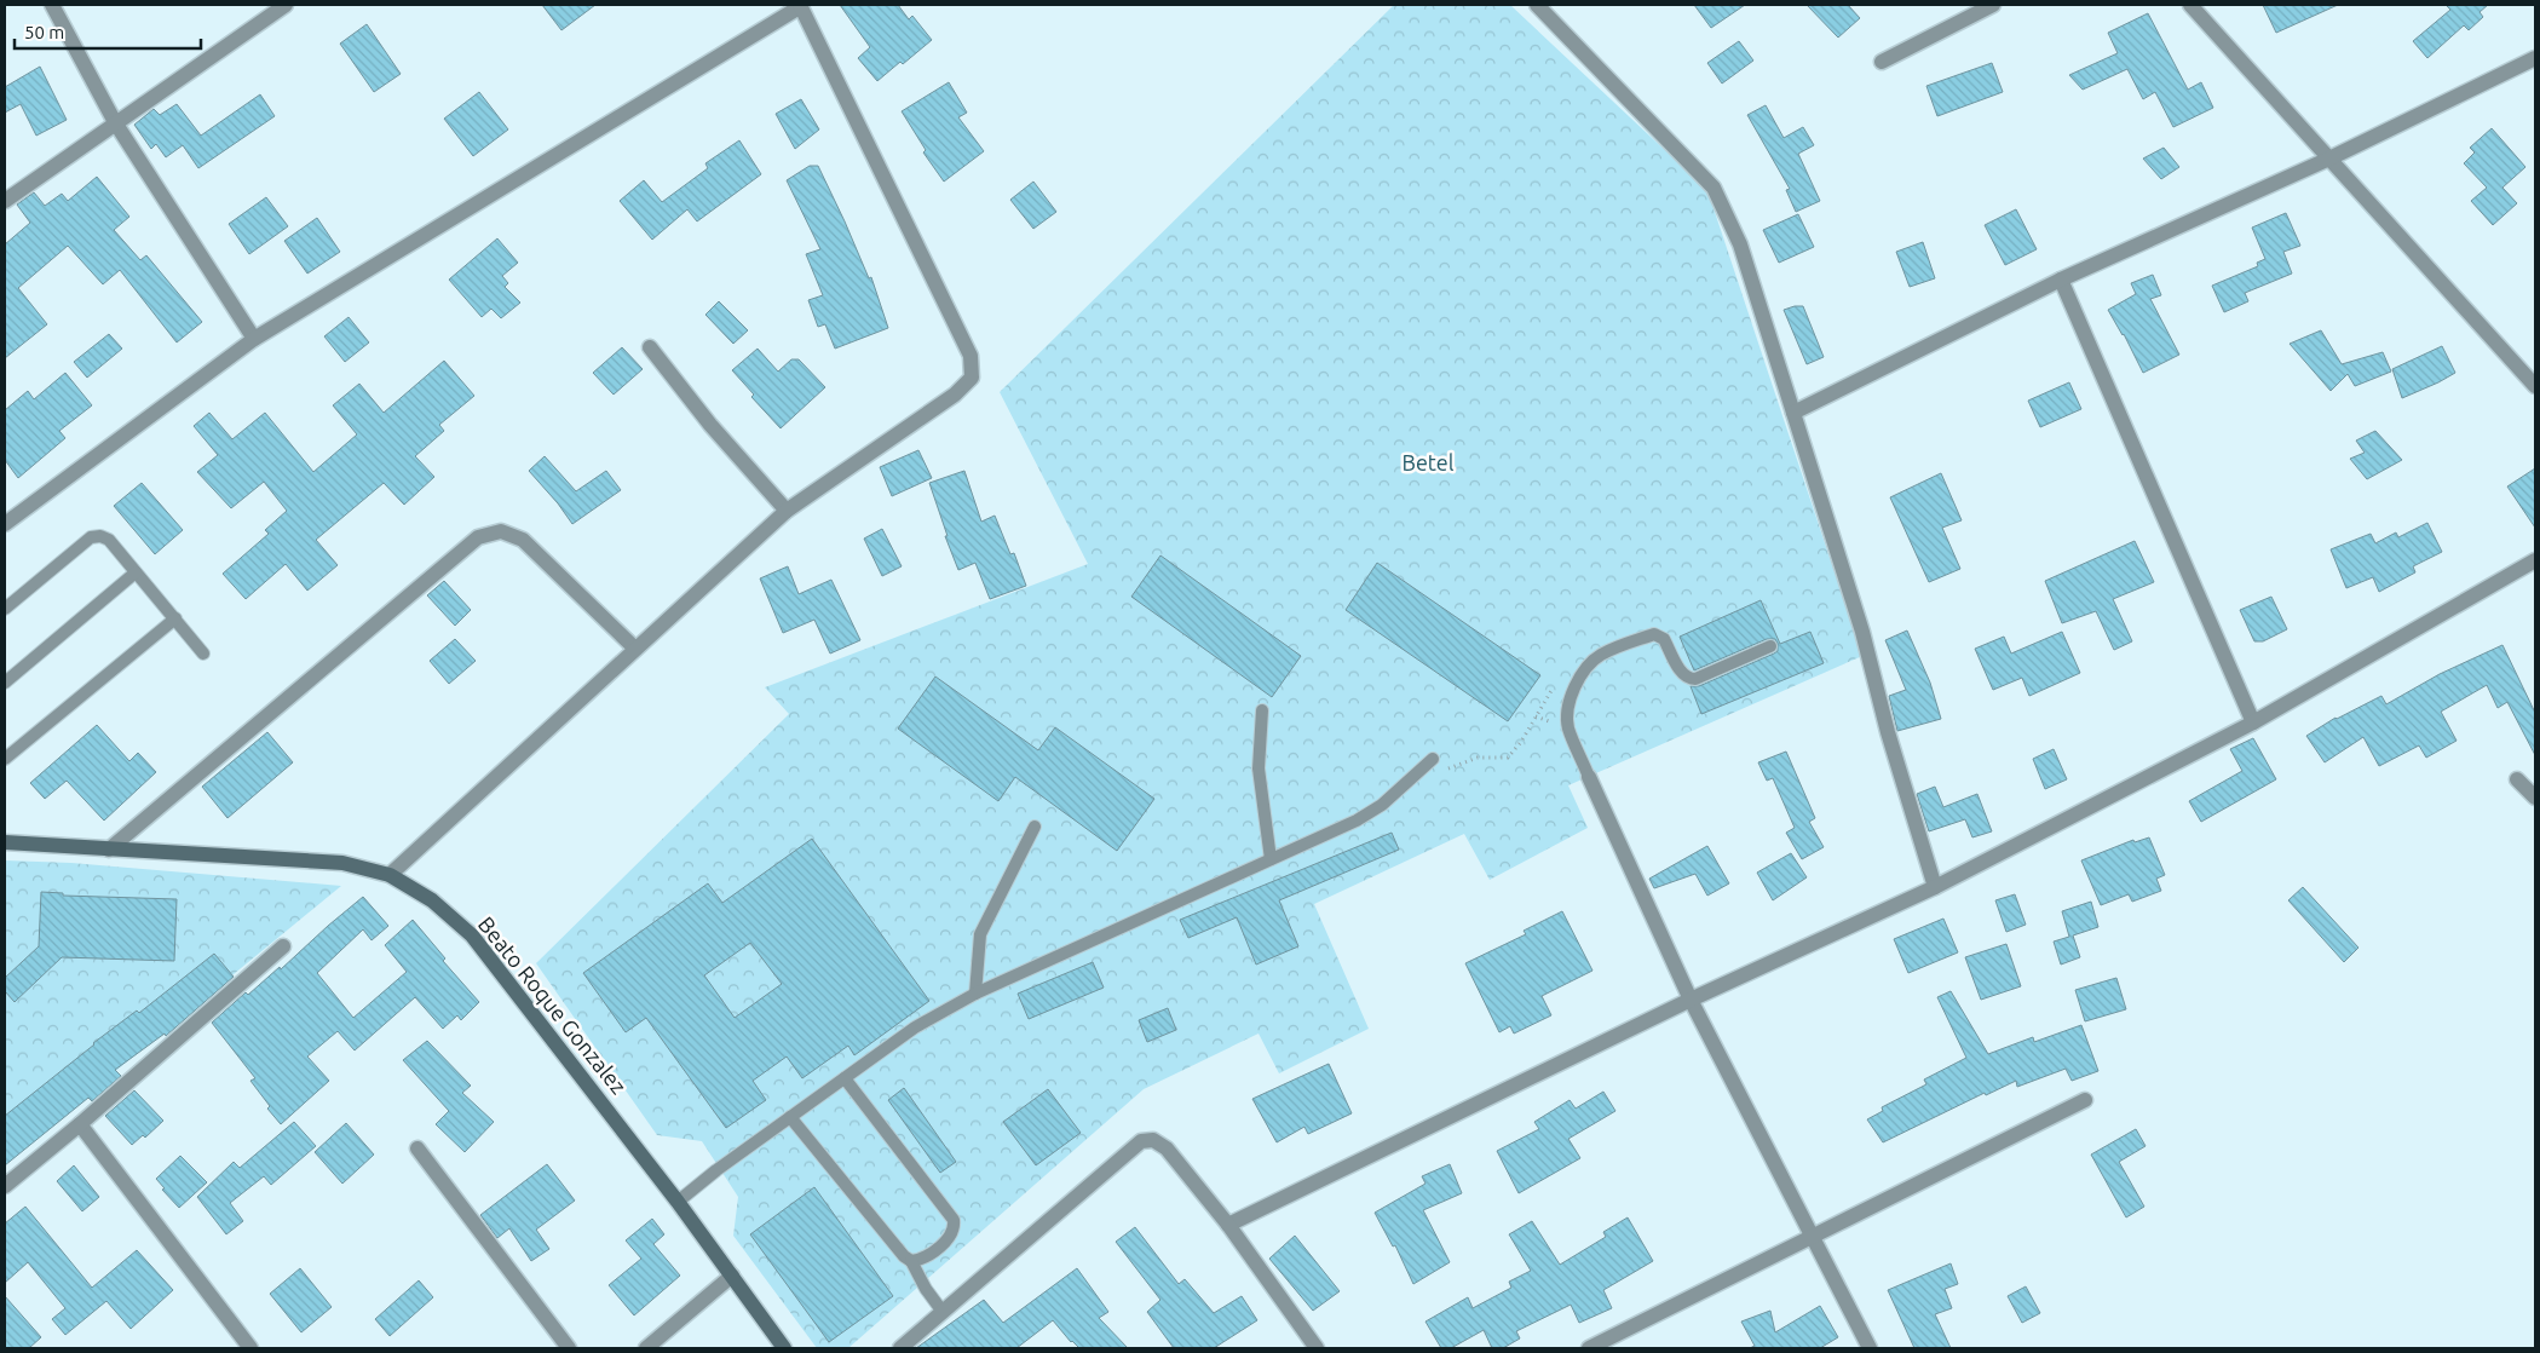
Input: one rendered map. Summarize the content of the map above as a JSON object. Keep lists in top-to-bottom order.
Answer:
{
  "streets": {
    "street": ["Beato Roque Gonzalez"]
  },
  "parks": ["Betel"],
  "scale_bar": "50 m"
}
